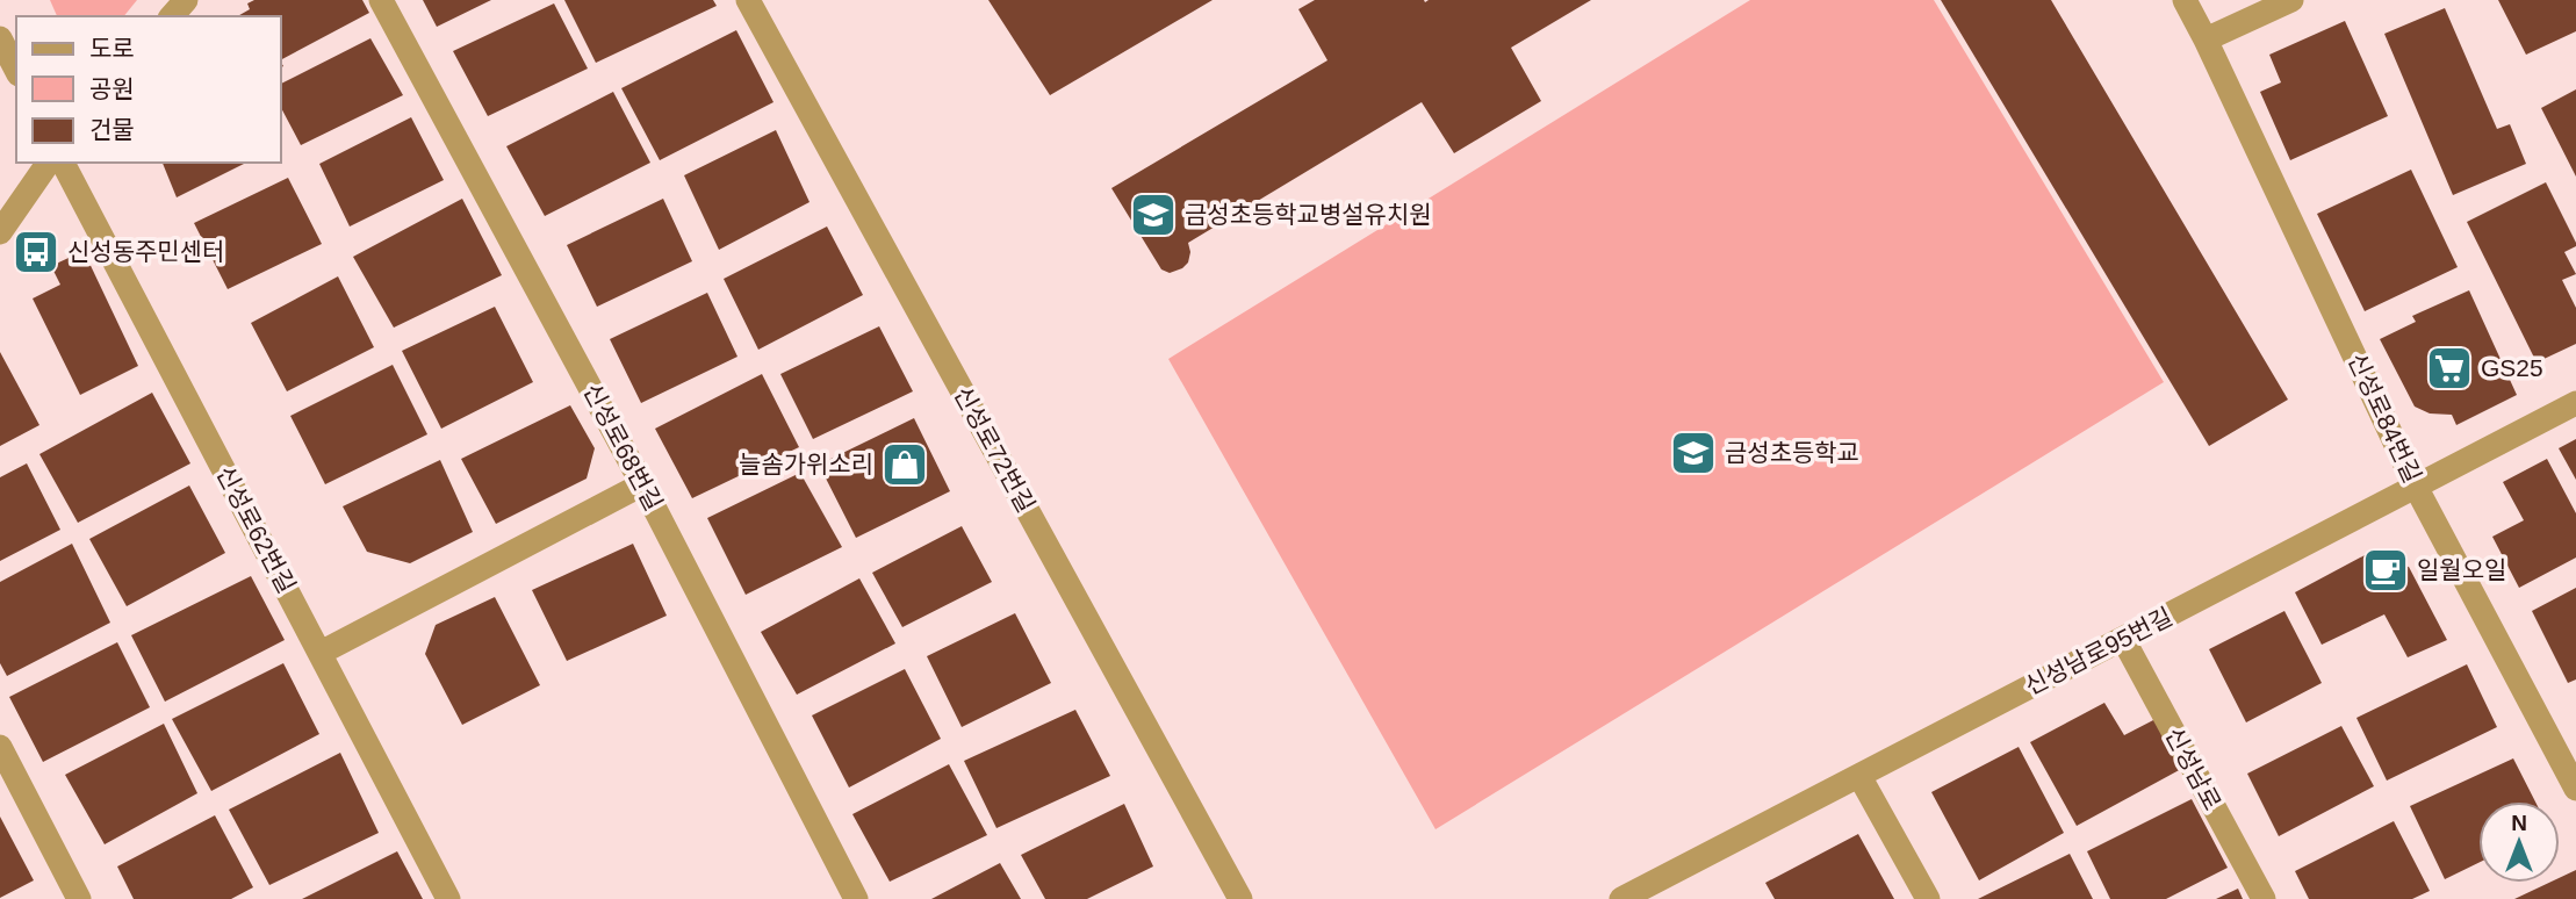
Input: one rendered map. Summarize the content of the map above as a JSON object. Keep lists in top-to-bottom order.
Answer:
{
  "streets": {
    "street": [
      "신성로84번길",
      "신성로68번길",
      "신성로72번길",
      "신성로62번길",
      "신성남로95번길",
      "신성남로"
    ]
  },
  "crossings": [
    ["신성로84번길", "신성남로95번길"],
    ["신성남로95번길", "신성남로"]
  ],
  "places": {
    "school or university": ["금성초등학교병설유치원", "금성초등학교"],
    "bus stop": ["신성동주민센터"],
    "supermarket": ["GS25"],
    "shop": ["늘솜가위소리"],
    "cafe": ["일월오일"]
  },
  "legend": ["도로", "공원", "건물"],
  "north": "top"
}
